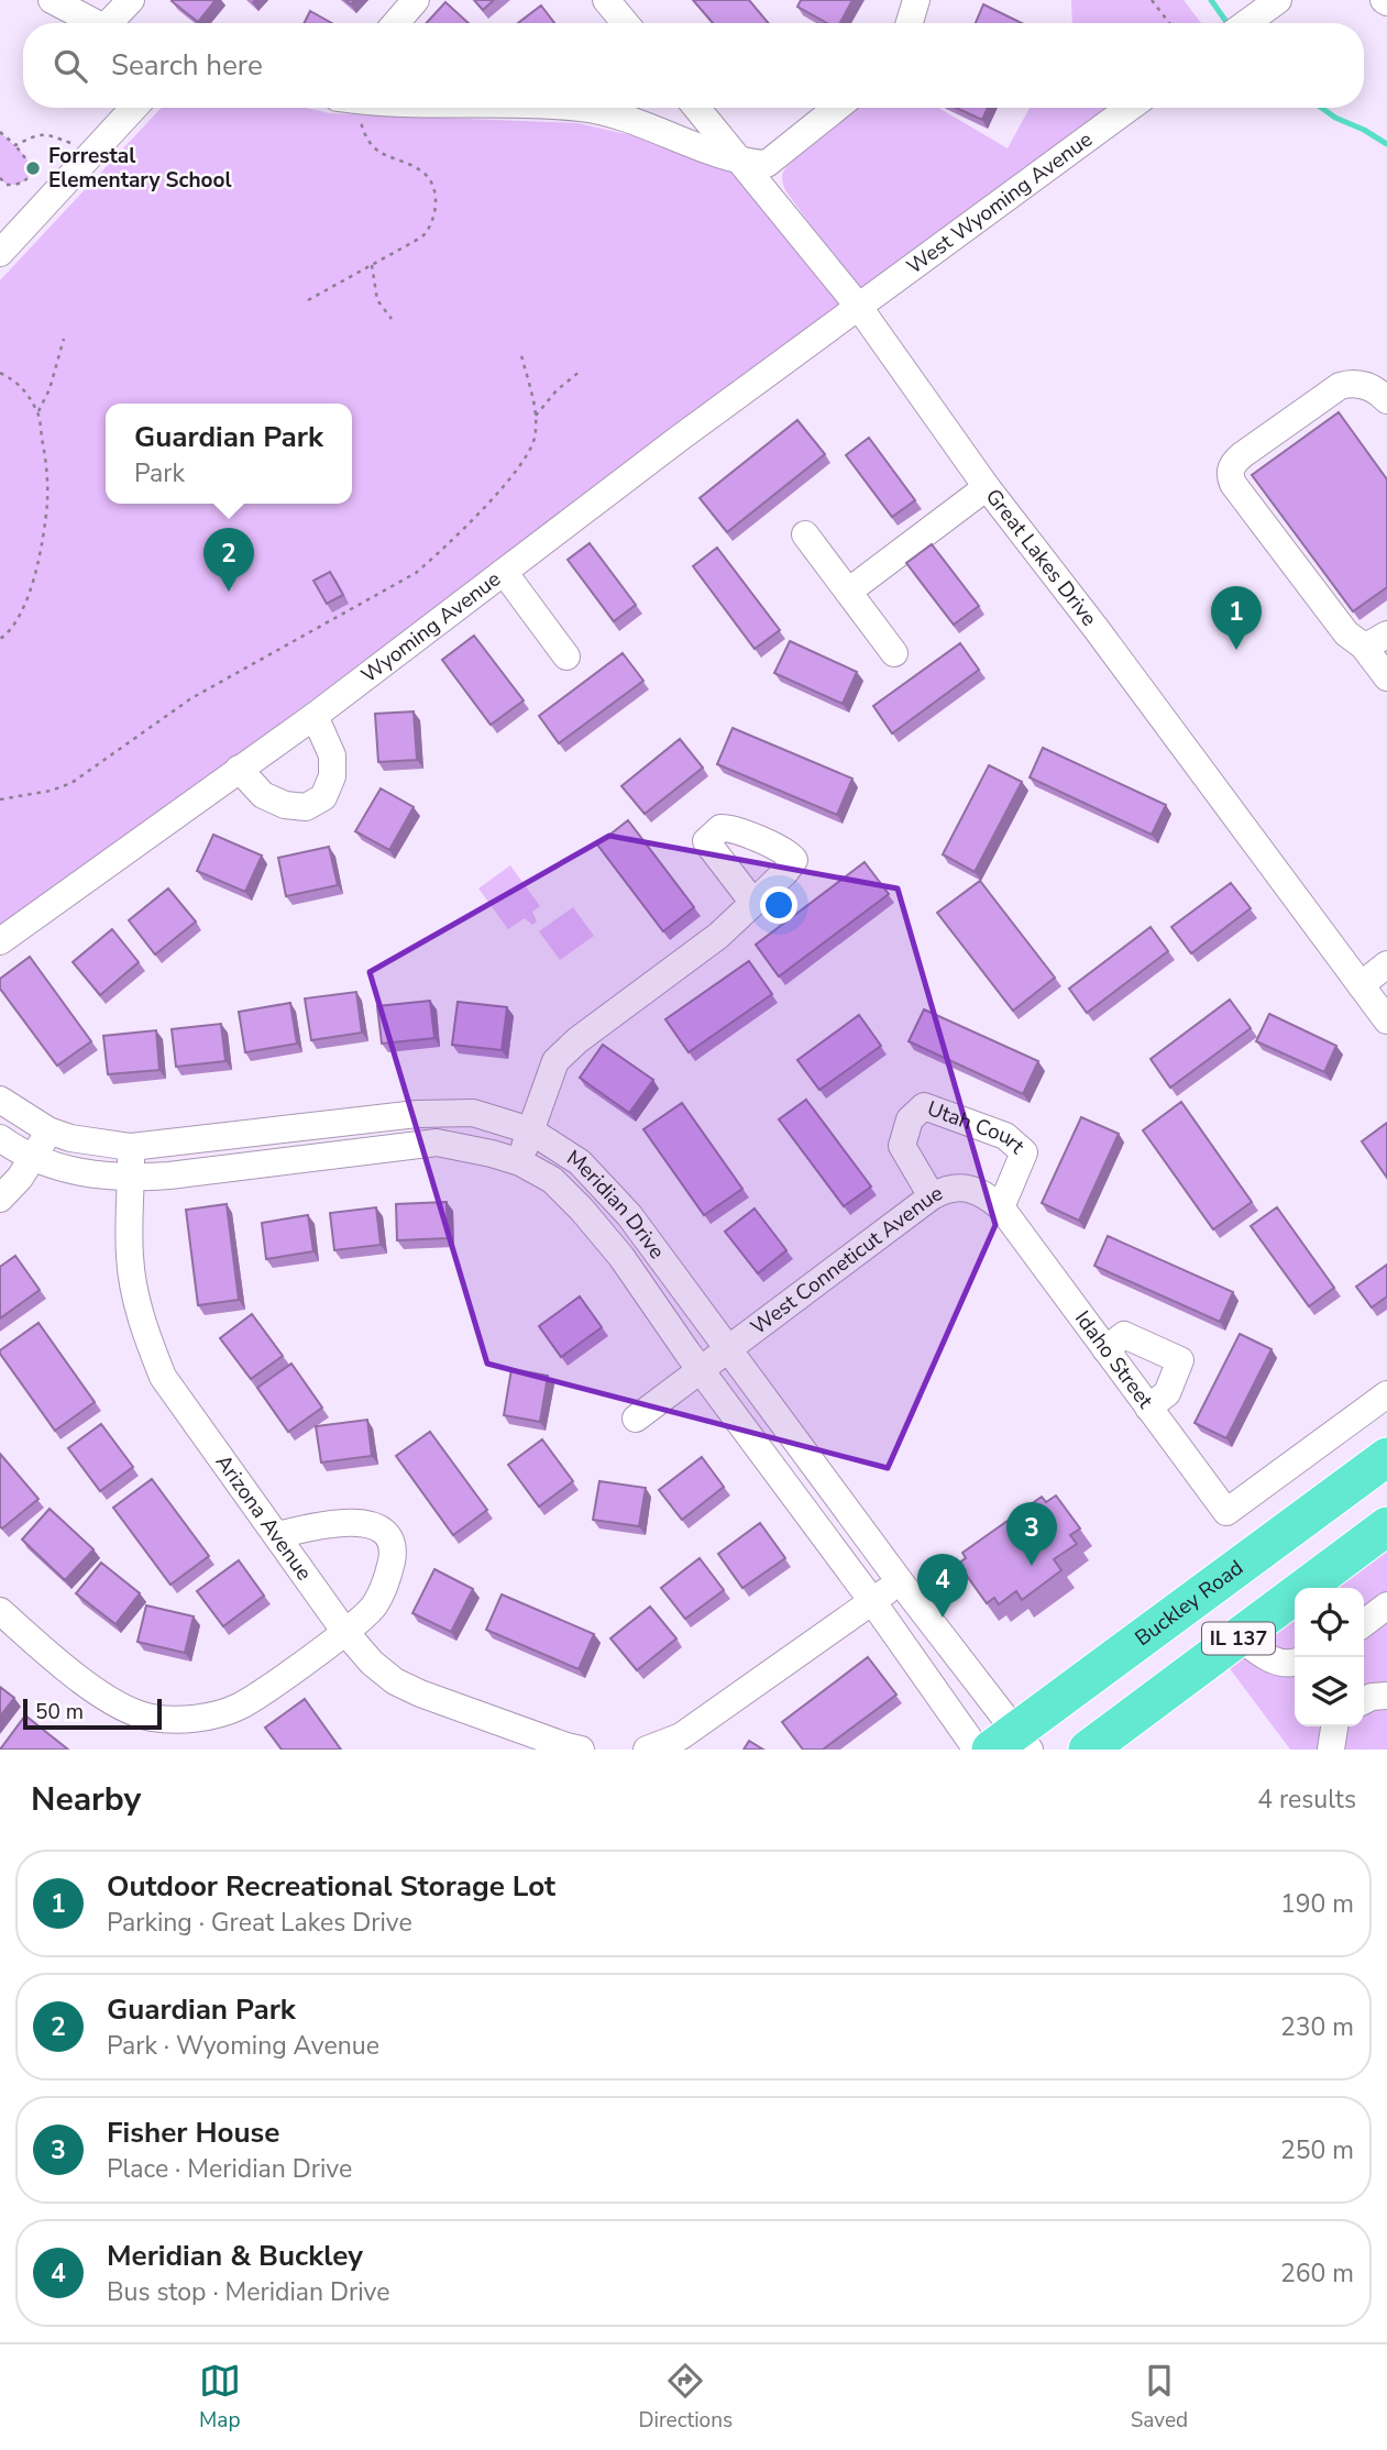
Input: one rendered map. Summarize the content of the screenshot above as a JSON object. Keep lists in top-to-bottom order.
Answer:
{
  "streets": {
    "highway": ["Buckley Road", "IL 137"],
    "street": [
      "West Wyoming Avenue",
      "Great Lakes Drive",
      "Wyoming Avenue",
      "Utah Court",
      "Meridian Drive",
      "West Conneticut Avenue",
      "Idaho Street",
      "Arizona Avenue"
    ]
  },
  "crossings": [
    ["West Wyoming Avenue", "Great Lakes Drive"],
    ["West Wyoming Avenue", "Wyoming Avenue"],
    ["Great Lakes Drive", "Wyoming Avenue"],
    ["Utah Court", "West Conneticut Avenue"],
    ["Utah Court", "Idaho Street"],
    ["Meridian Drive", "West Conneticut Avenue"],
    ["Meridian Drive", "Arizona Avenue"],
    ["Meridian Drive", "Buckley Road"],
    ["West Conneticut Avenue", "Idaho Street"]
  ],
  "places": ["Forrestal Elementary School"],
  "scale_bar": "50 m",
  "page": {
    "search": "Search here",
    "popup": ["Guardian Park", "Park"],
    "pins": [
      "2",
      "1",
      "3",
      "4"
    ],
    "scale": "50 m",
    "heading": ["Nearby", "4 results"],
    "list": [
      {
        "mark": "1",
        "name": "Outdoor Recreational Storage Lot",
        "note": "Parking · Great Lakes Drive",
        "value": "190 m"
      },
      {
        "mark": "2",
        "name": "Guardian Park",
        "note": "Park · Wyoming Avenue",
        "value": "230 m"
      },
      {
        "mark": "3",
        "name": "Fisher House",
        "note": "Place · Meridian Drive",
        "value": "250 m"
      },
      {
        "mark": "4",
        "name": "Meridian & Buckley",
        "note": "Bus stop · Meridian Drive",
        "value": "260 m"
      }
    ],
    "nav": ["Map", "Directions", "Saved"]
  }
}
